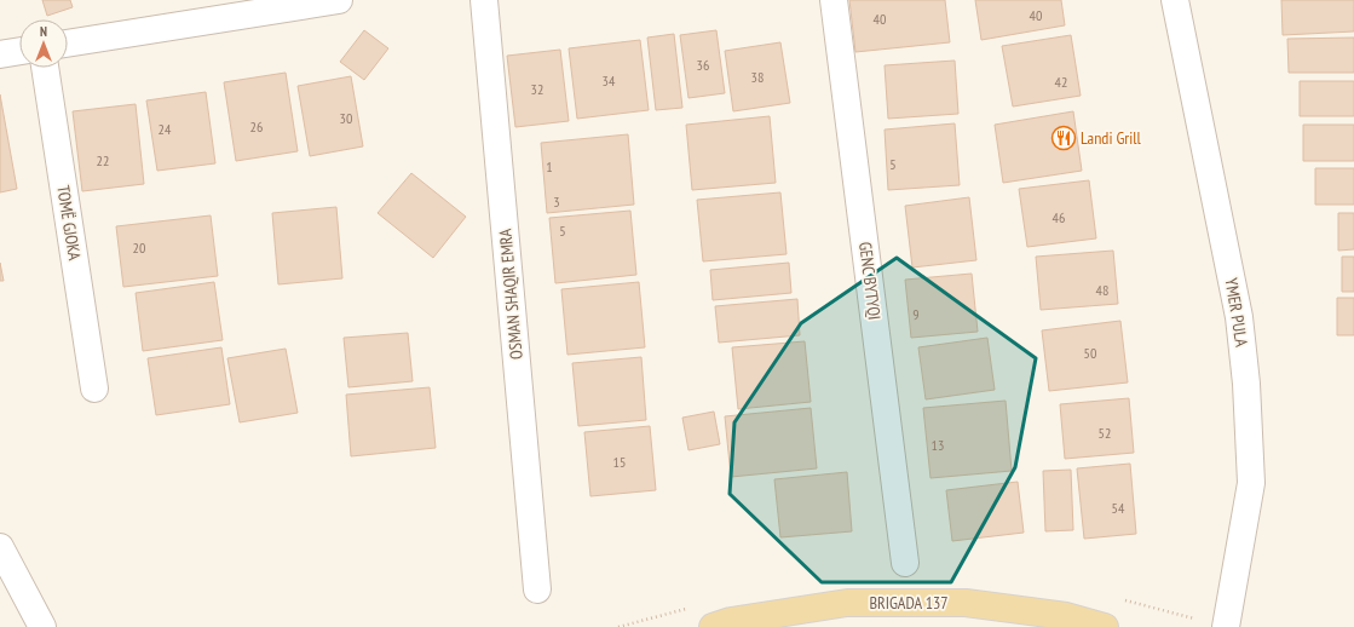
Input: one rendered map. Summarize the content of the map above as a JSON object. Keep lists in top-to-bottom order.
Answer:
{
  "streets": {
    "main road": ["BRIGADA 137"],
    "street": [
      "TOMË GJOKA",
      "GENC BYTYQI",
      "OSMAN SHAQIR EMRA",
      "YMER PULA"
    ]
  },
  "places": {
    "restaurant": ["Landi Grill"]
  },
  "house_numbers": [
    "40",
    "40",
    "36",
    "38",
    "34",
    "42",
    "32",
    "30",
    "26",
    "24",
    "22",
    "5",
    "1",
    "3",
    "46",
    "5",
    "20",
    "48",
    "9",
    "50",
    "52",
    "13",
    "15",
    "54"
  ],
  "north": "top"
}
